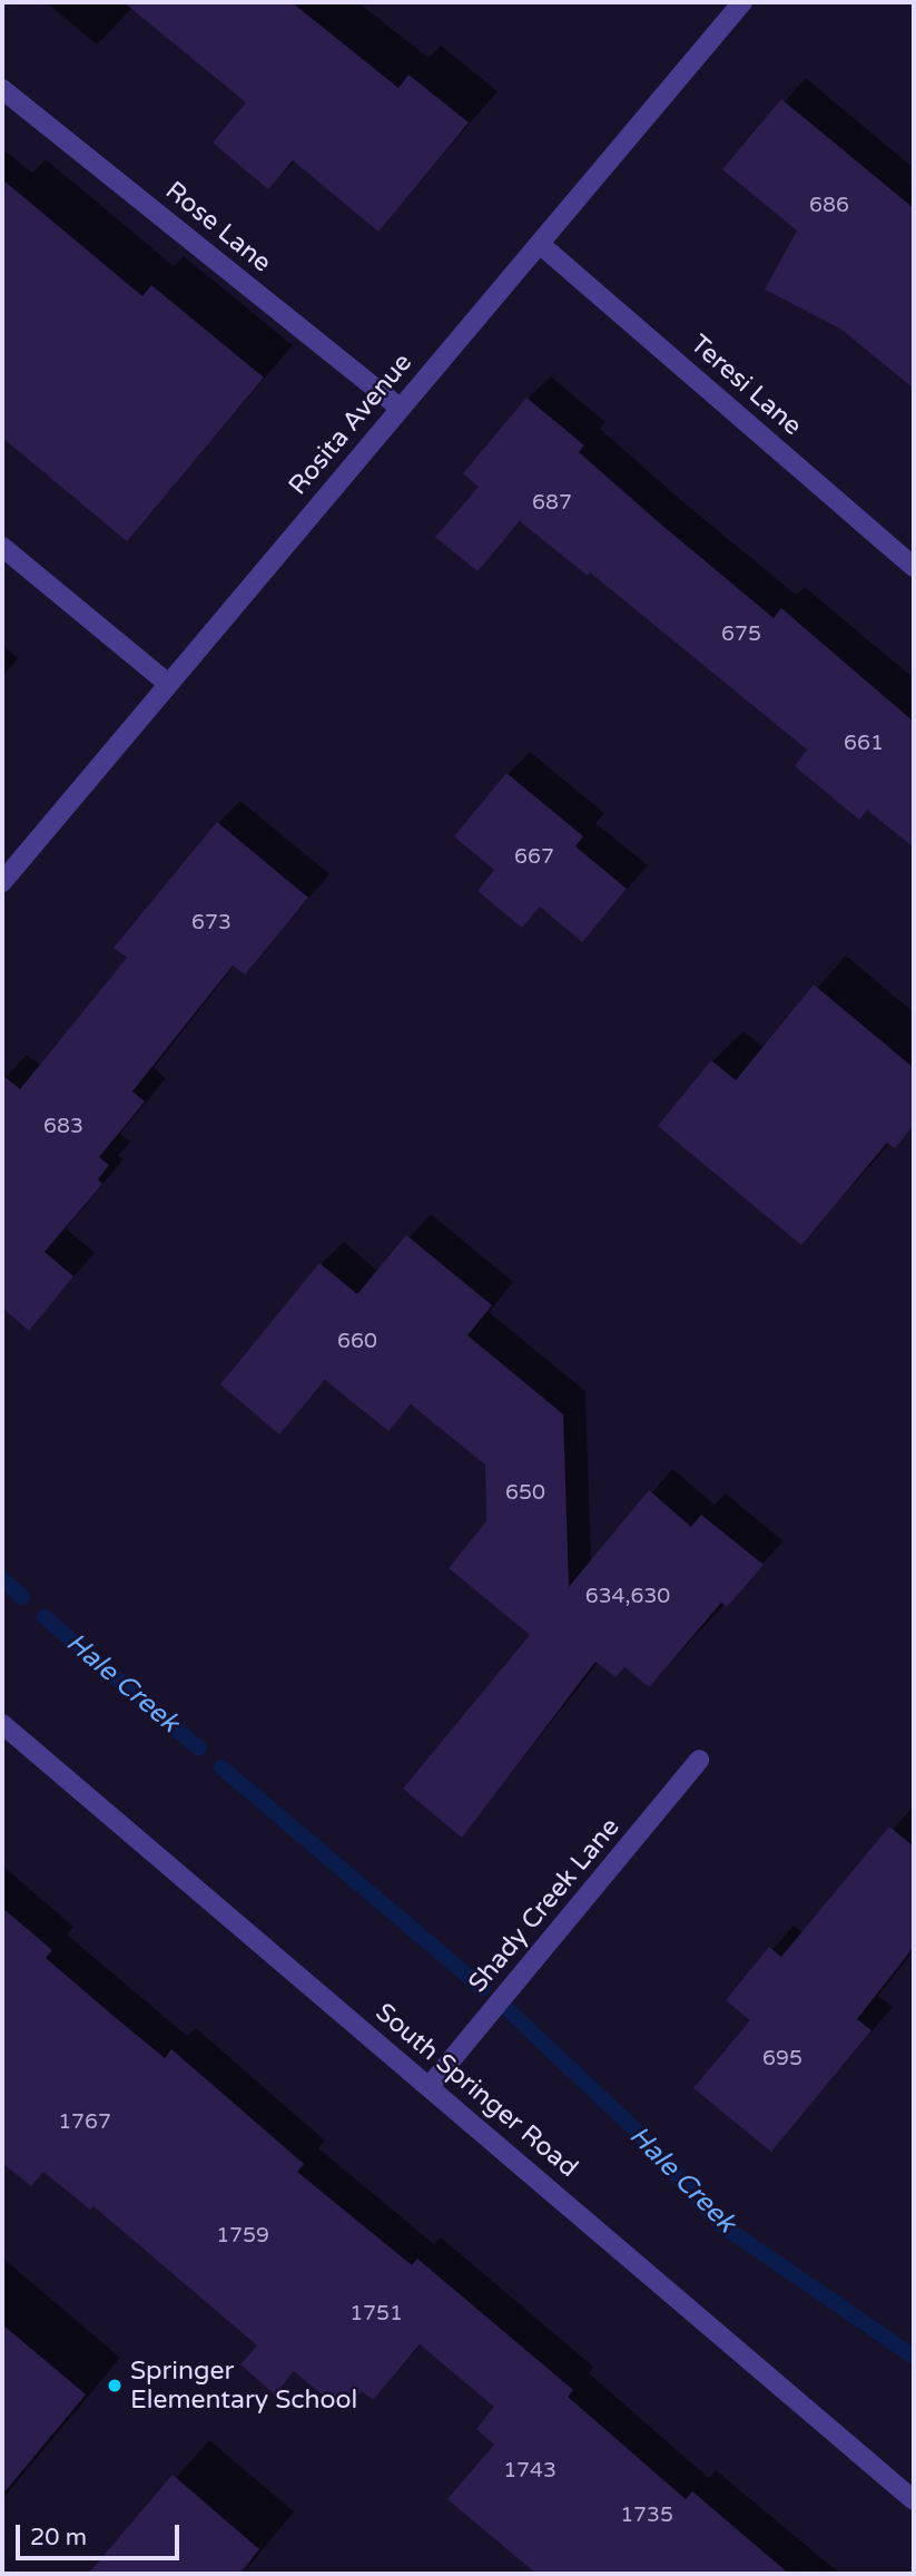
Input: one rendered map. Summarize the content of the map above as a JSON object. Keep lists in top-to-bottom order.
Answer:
{
  "streets": {
    "street": [
      "Rose Lane",
      "Teresi Lane",
      "Rosita Avenue",
      "Shady Creek Lane",
      "South Springer Road"
    ]
  },
  "crossings": [
    ["Rose Lane", "Rosita Avenue"],
    ["Teresi Lane", "Rosita Avenue"],
    ["Shady Creek Lane", "South Springer Road"]
  ],
  "water": ["Hale Creek"],
  "places": ["Springer Elementary School"],
  "house_numbers": [
    "686",
    "687",
    "675",
    "661",
    "667",
    "673",
    "683",
    "660",
    "650",
    "634,630",
    "695",
    "1767",
    "1759",
    "1751",
    "1743",
    "1735"
  ],
  "scale_bar": "20 m"
}
